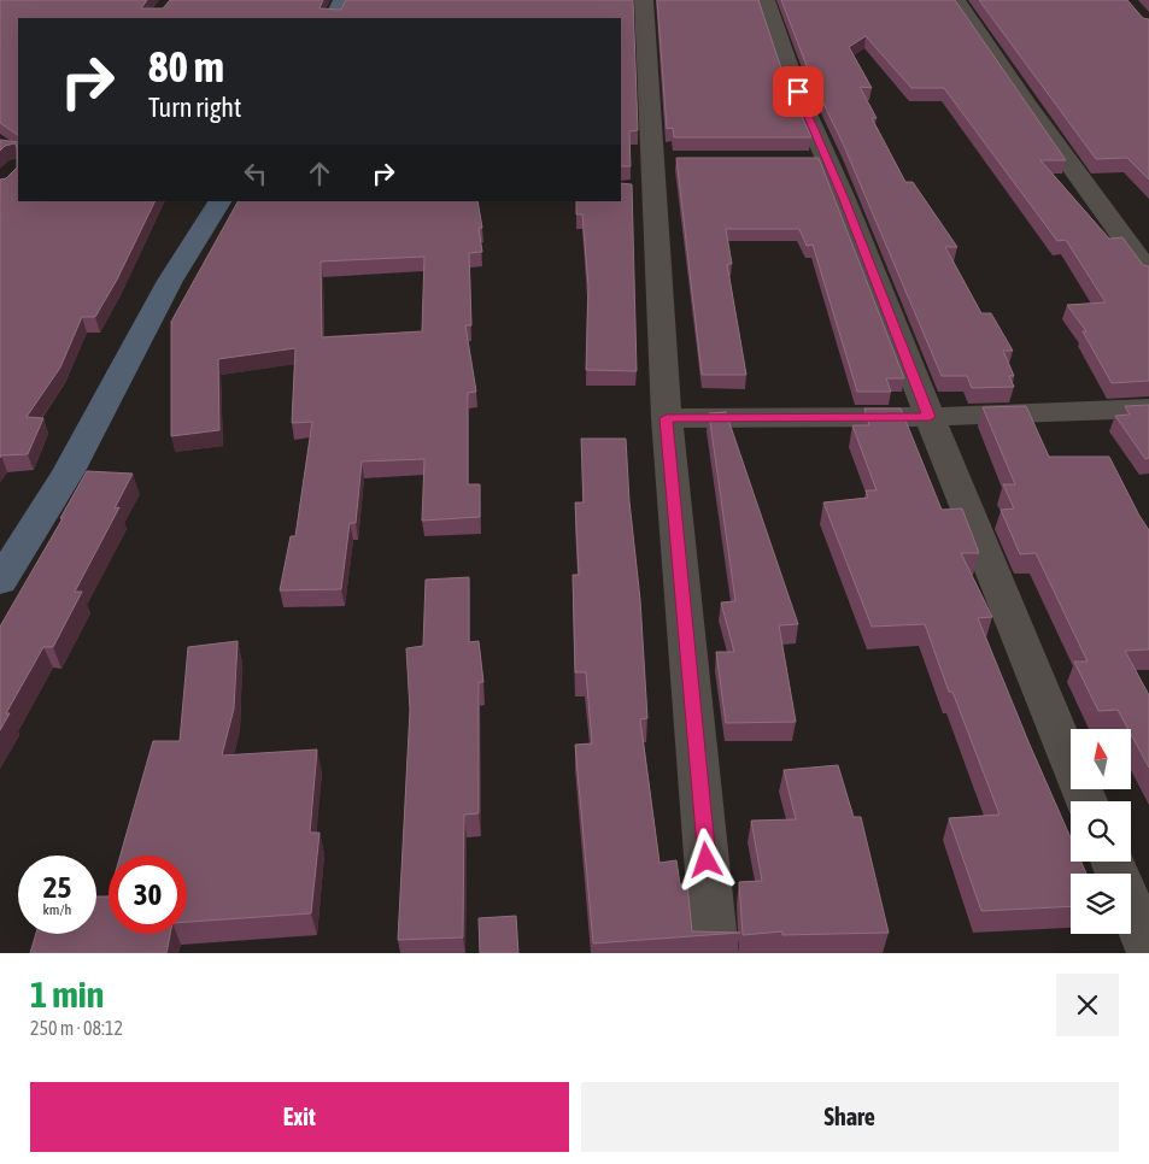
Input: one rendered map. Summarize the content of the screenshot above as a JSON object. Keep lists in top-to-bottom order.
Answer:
{
  "north": "top",
  "page": {
    "turn": ["80 m", "Turn right"],
    "speed": "25 km/h",
    "limit": "30",
    "heading": ["1 min", "250 m · 08:12"],
    "buttons": ["Exit", "Share"]
  }
}
